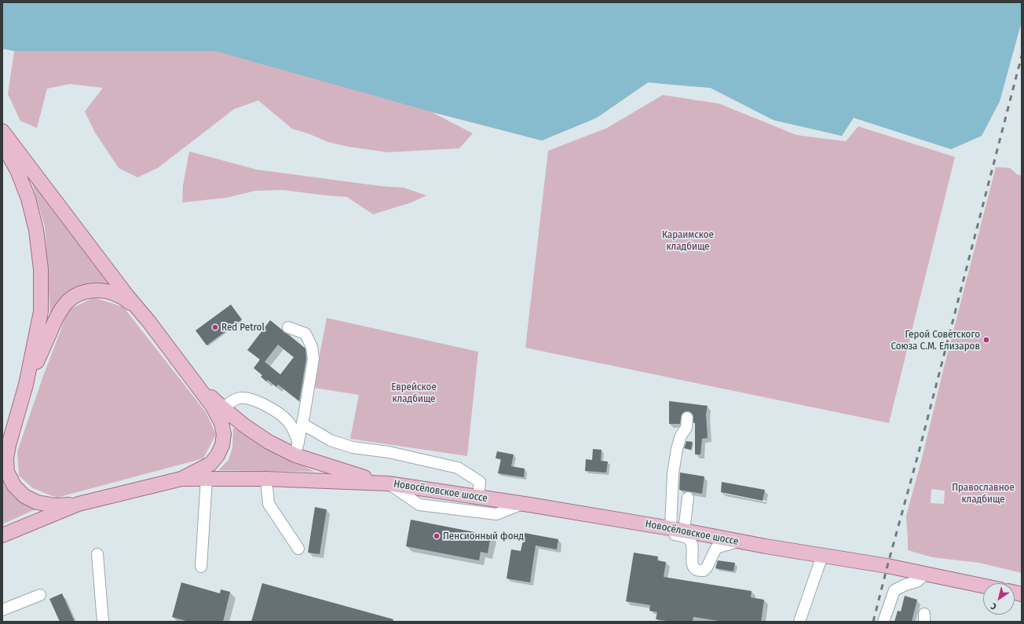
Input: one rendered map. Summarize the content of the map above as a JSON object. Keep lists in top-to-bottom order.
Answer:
{
  "streets": {
    "main road": ["Новосёловское шоссе"]
  },
  "parks": ["Караимское кладбище", "Еврейское кладбище", "Православное кладбище"],
  "places": ["Red Petrol", "Герой Советского Союза С.М. Елизаров", "Пенсионный фонд"],
  "north": "bottom left"
}
